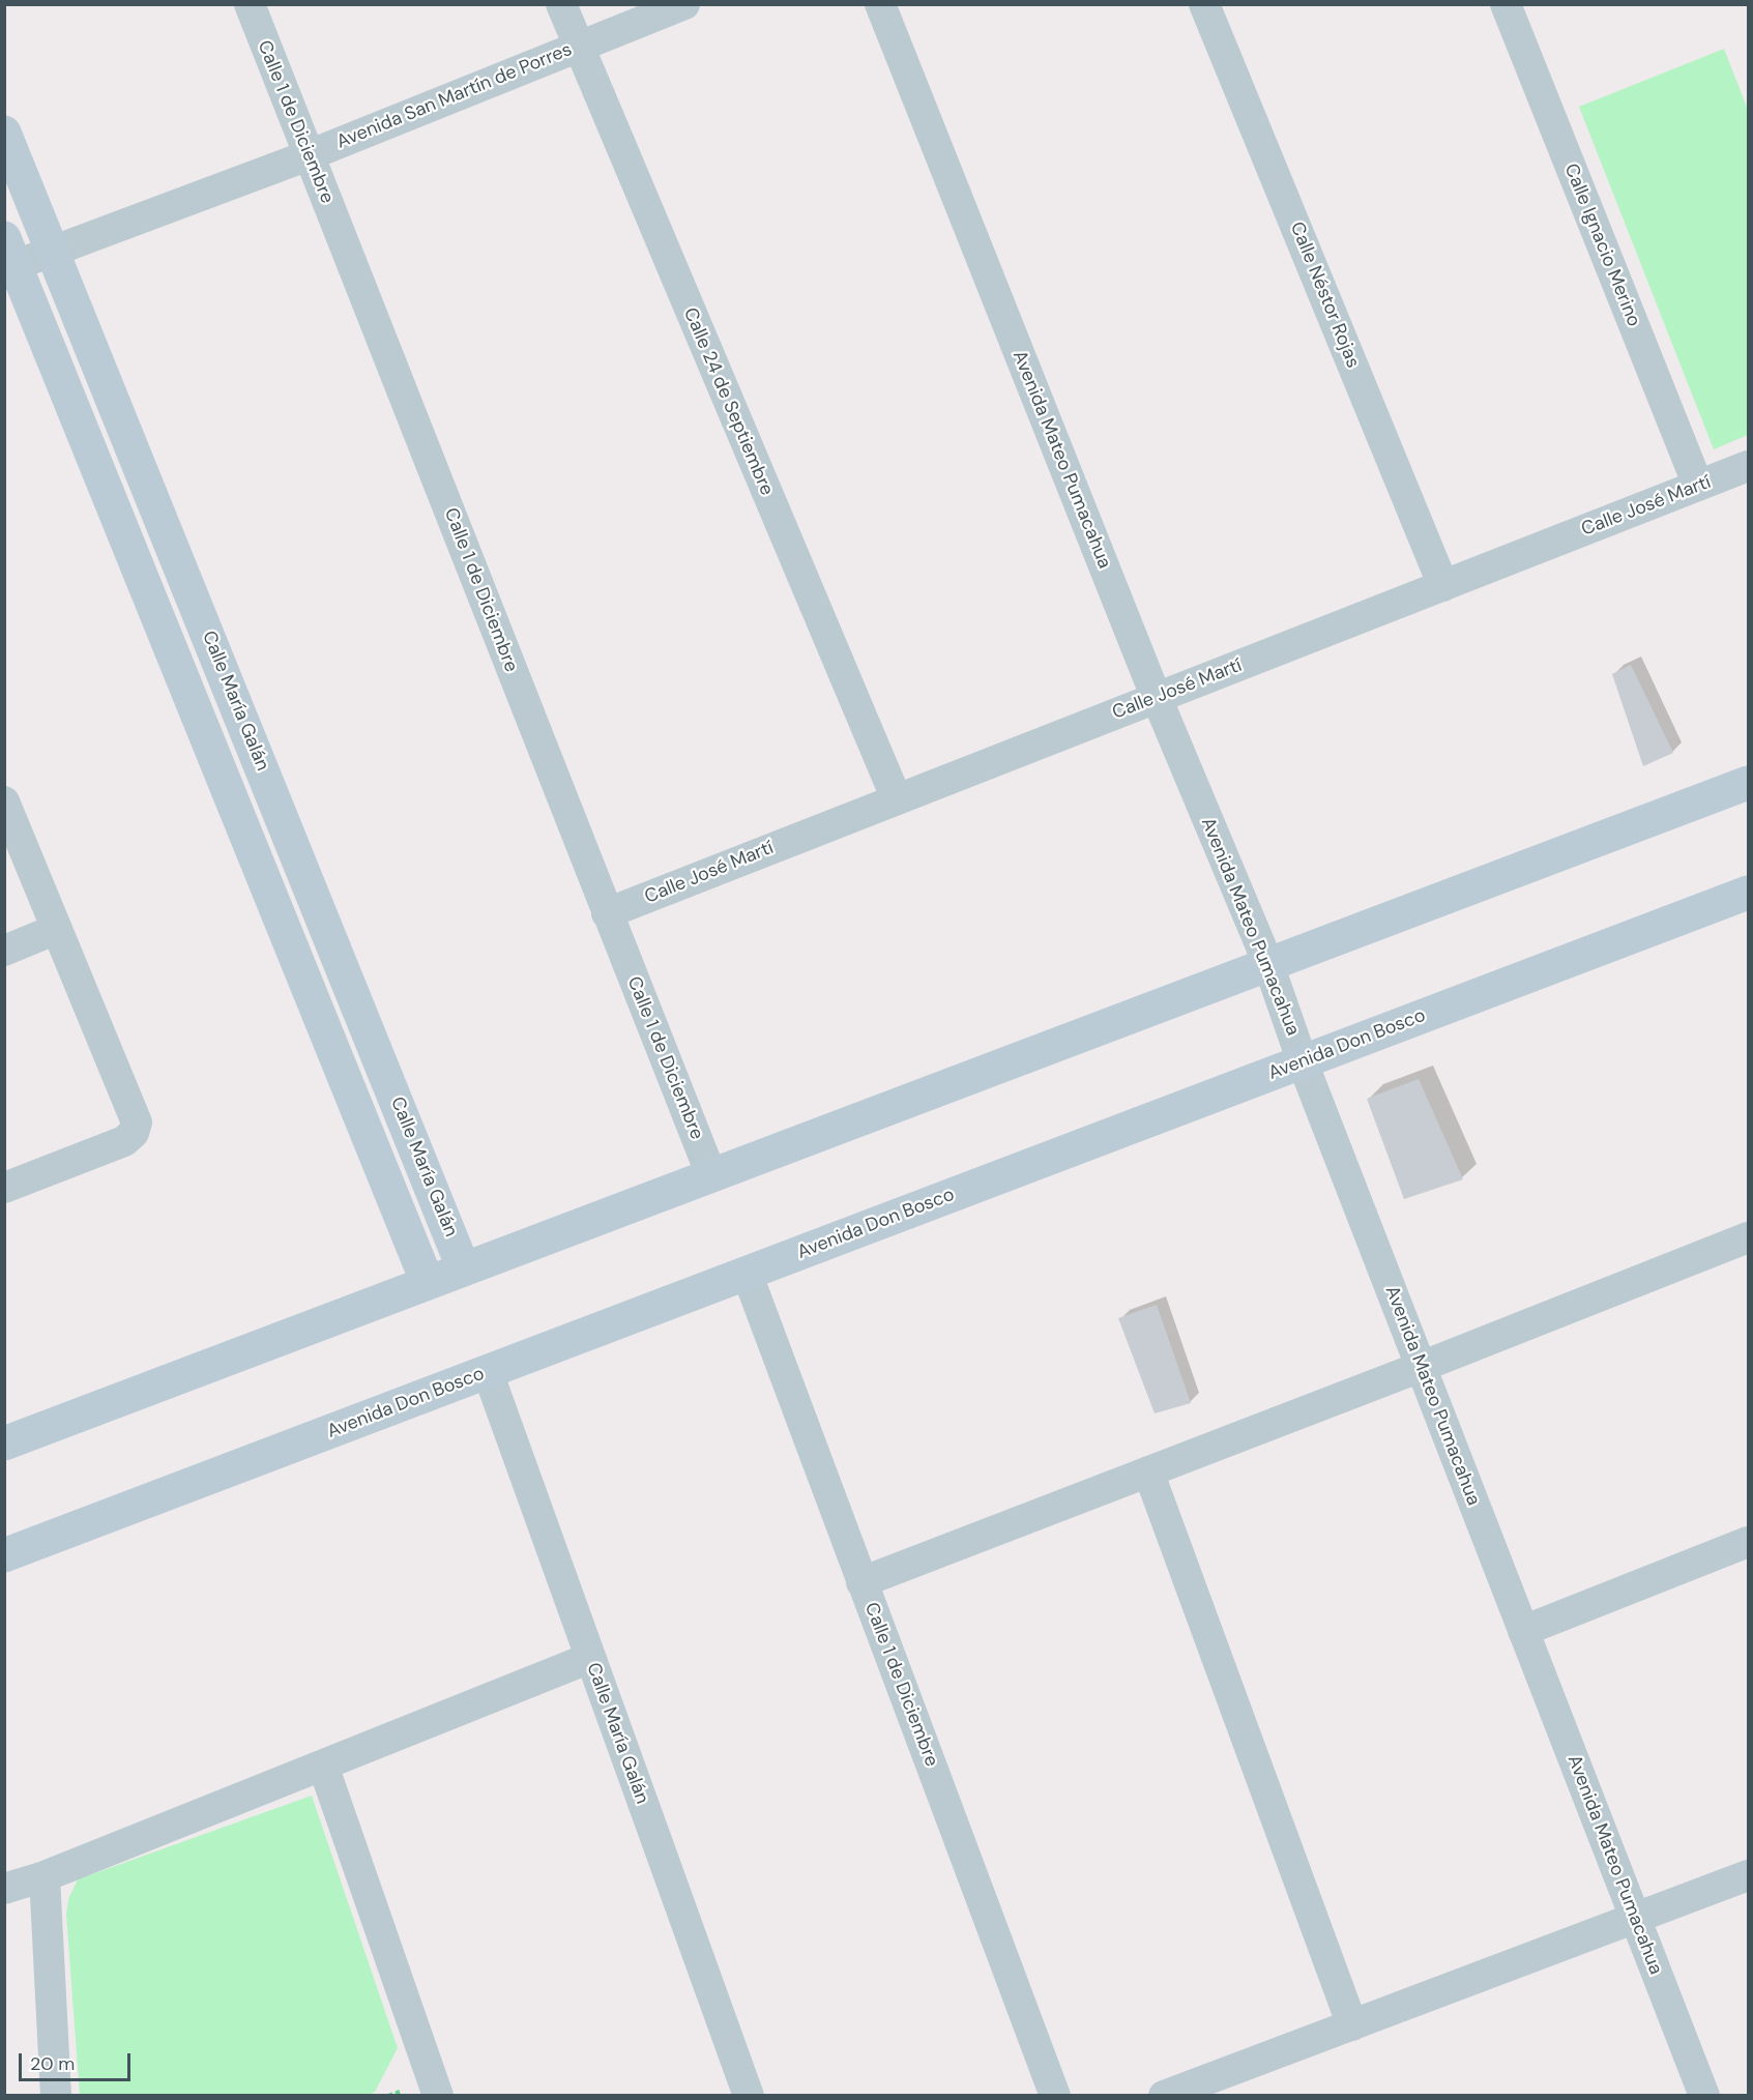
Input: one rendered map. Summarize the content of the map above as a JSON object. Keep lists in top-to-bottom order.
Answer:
{
  "streets": {
    "street": [
      "Avenida San Martín de Porres",
      "Calle 1 de Diciembre",
      "Calle Ignacio Merino",
      "Calle Néstor Rojas",
      "Calle 24 de Septiembre",
      "Avenida Mateo Pumacahua",
      "Calle José Martí",
      "Calle María Galán",
      "Avenida Don Bosco"
    ]
  },
  "crossings": [
    ["Avenida San Martín de Porres", "Calle 1 de Diciembre"],
    ["Avenida San Martín de Porres", "Calle 24 de Septiembre"],
    ["Avenida San Martín de Porres", "Calle María Galán"],
    ["Calle 1 de Diciembre", "Calle José Martí"],
    ["Calle 1 de Diciembre", "Avenida Don Bosco"],
    ["Calle Ignacio Merino", "Calle José Martí"],
    ["Calle Néstor Rojas", "Calle José Martí"],
    ["Calle 24 de Septiembre", "Calle José Martí"],
    ["Avenida Mateo Pumacahua", "Calle José Martí"],
    ["Avenida Mateo Pumacahua", "Avenida Don Bosco"],
    ["Calle María Galán", "Avenida Don Bosco"]
  ],
  "scale_bar": "20 m"
}
